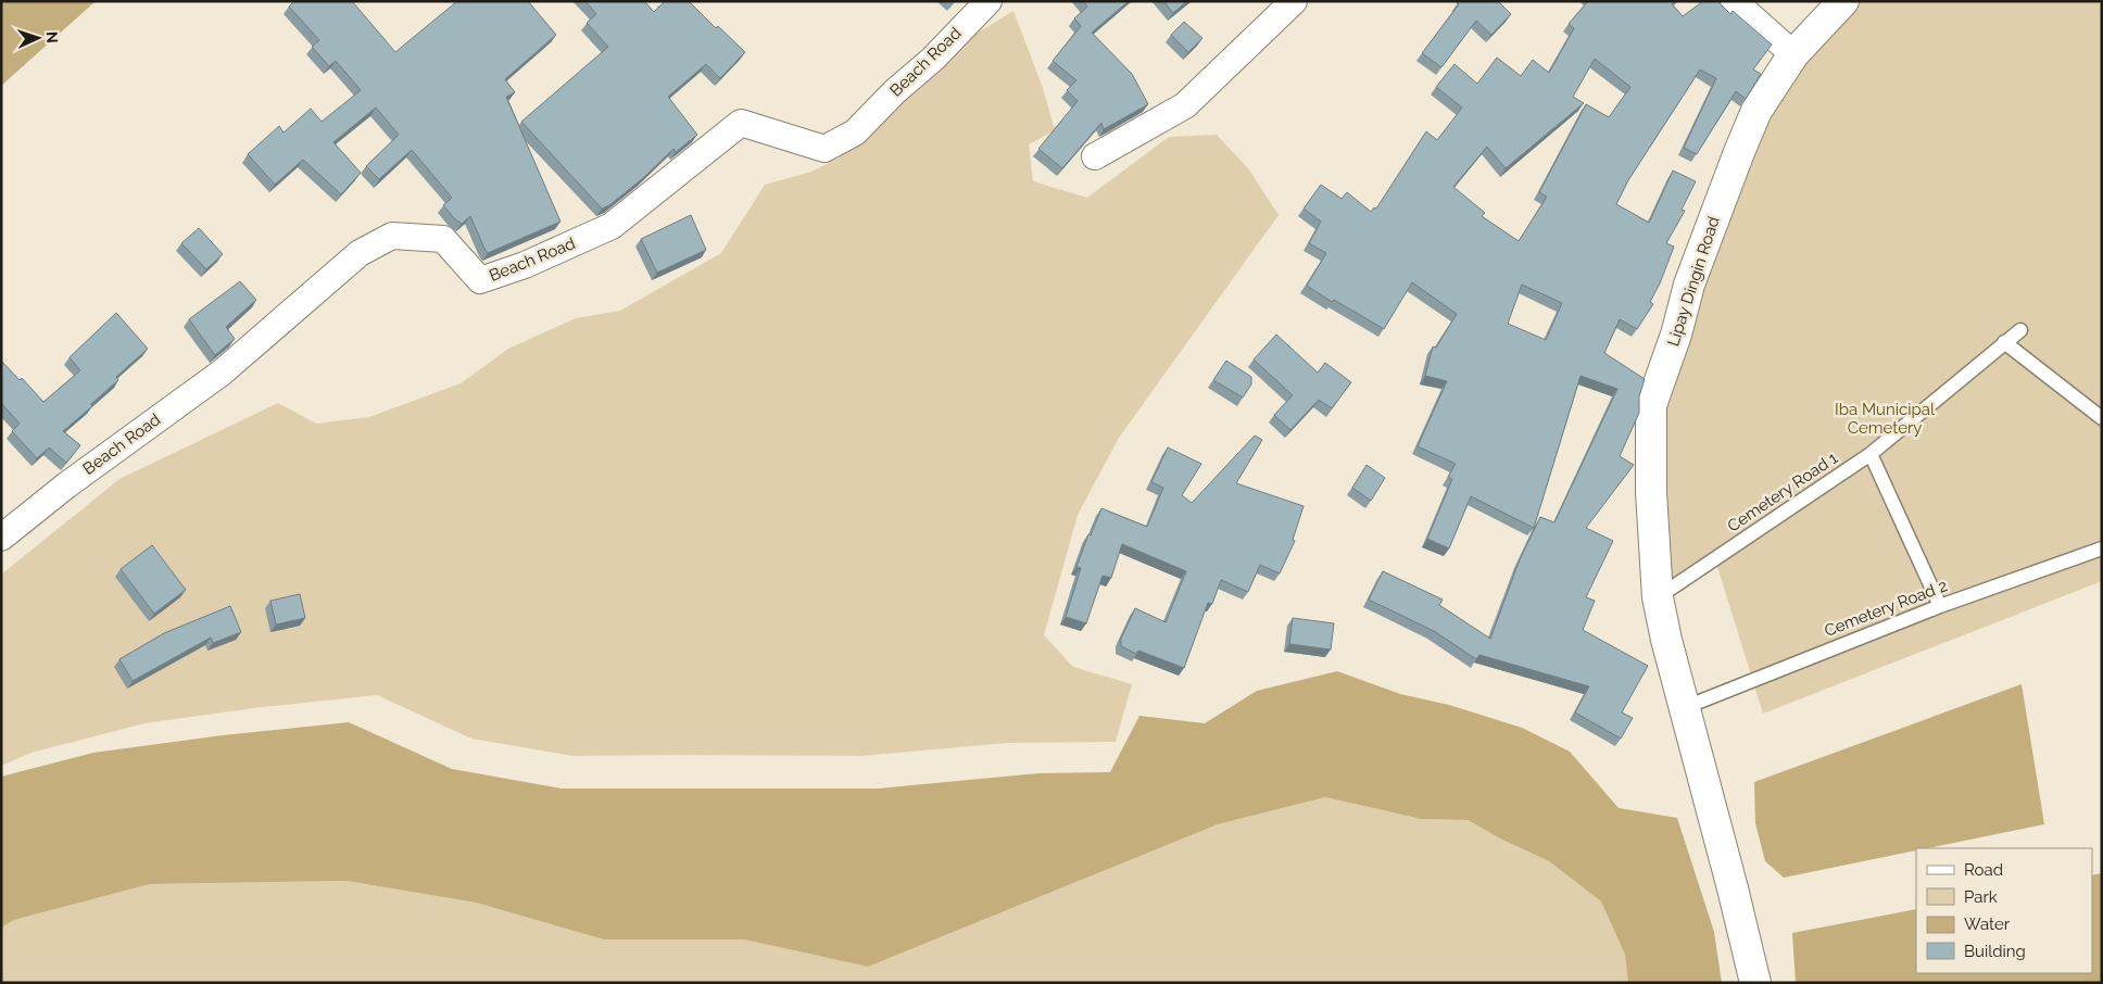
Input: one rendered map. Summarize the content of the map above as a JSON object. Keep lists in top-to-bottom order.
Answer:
{
  "streets": {
    "street": ["Beach Road", "Lipay Dingin Road"],
    "lane": ["Cemetery Road 1", "Cemetery Road 2"]
  },
  "crossings": [
    ["Lipay Dingin Road", "Cemetery Road 1"],
    ["Lipay Dingin Road", "Cemetery Road 2"]
  ],
  "parks": ["Iba Municipal Cemetery"],
  "legend": [
    "Road",
    "Park",
    "Water",
    "Building"
  ],
  "north": "right"
}
